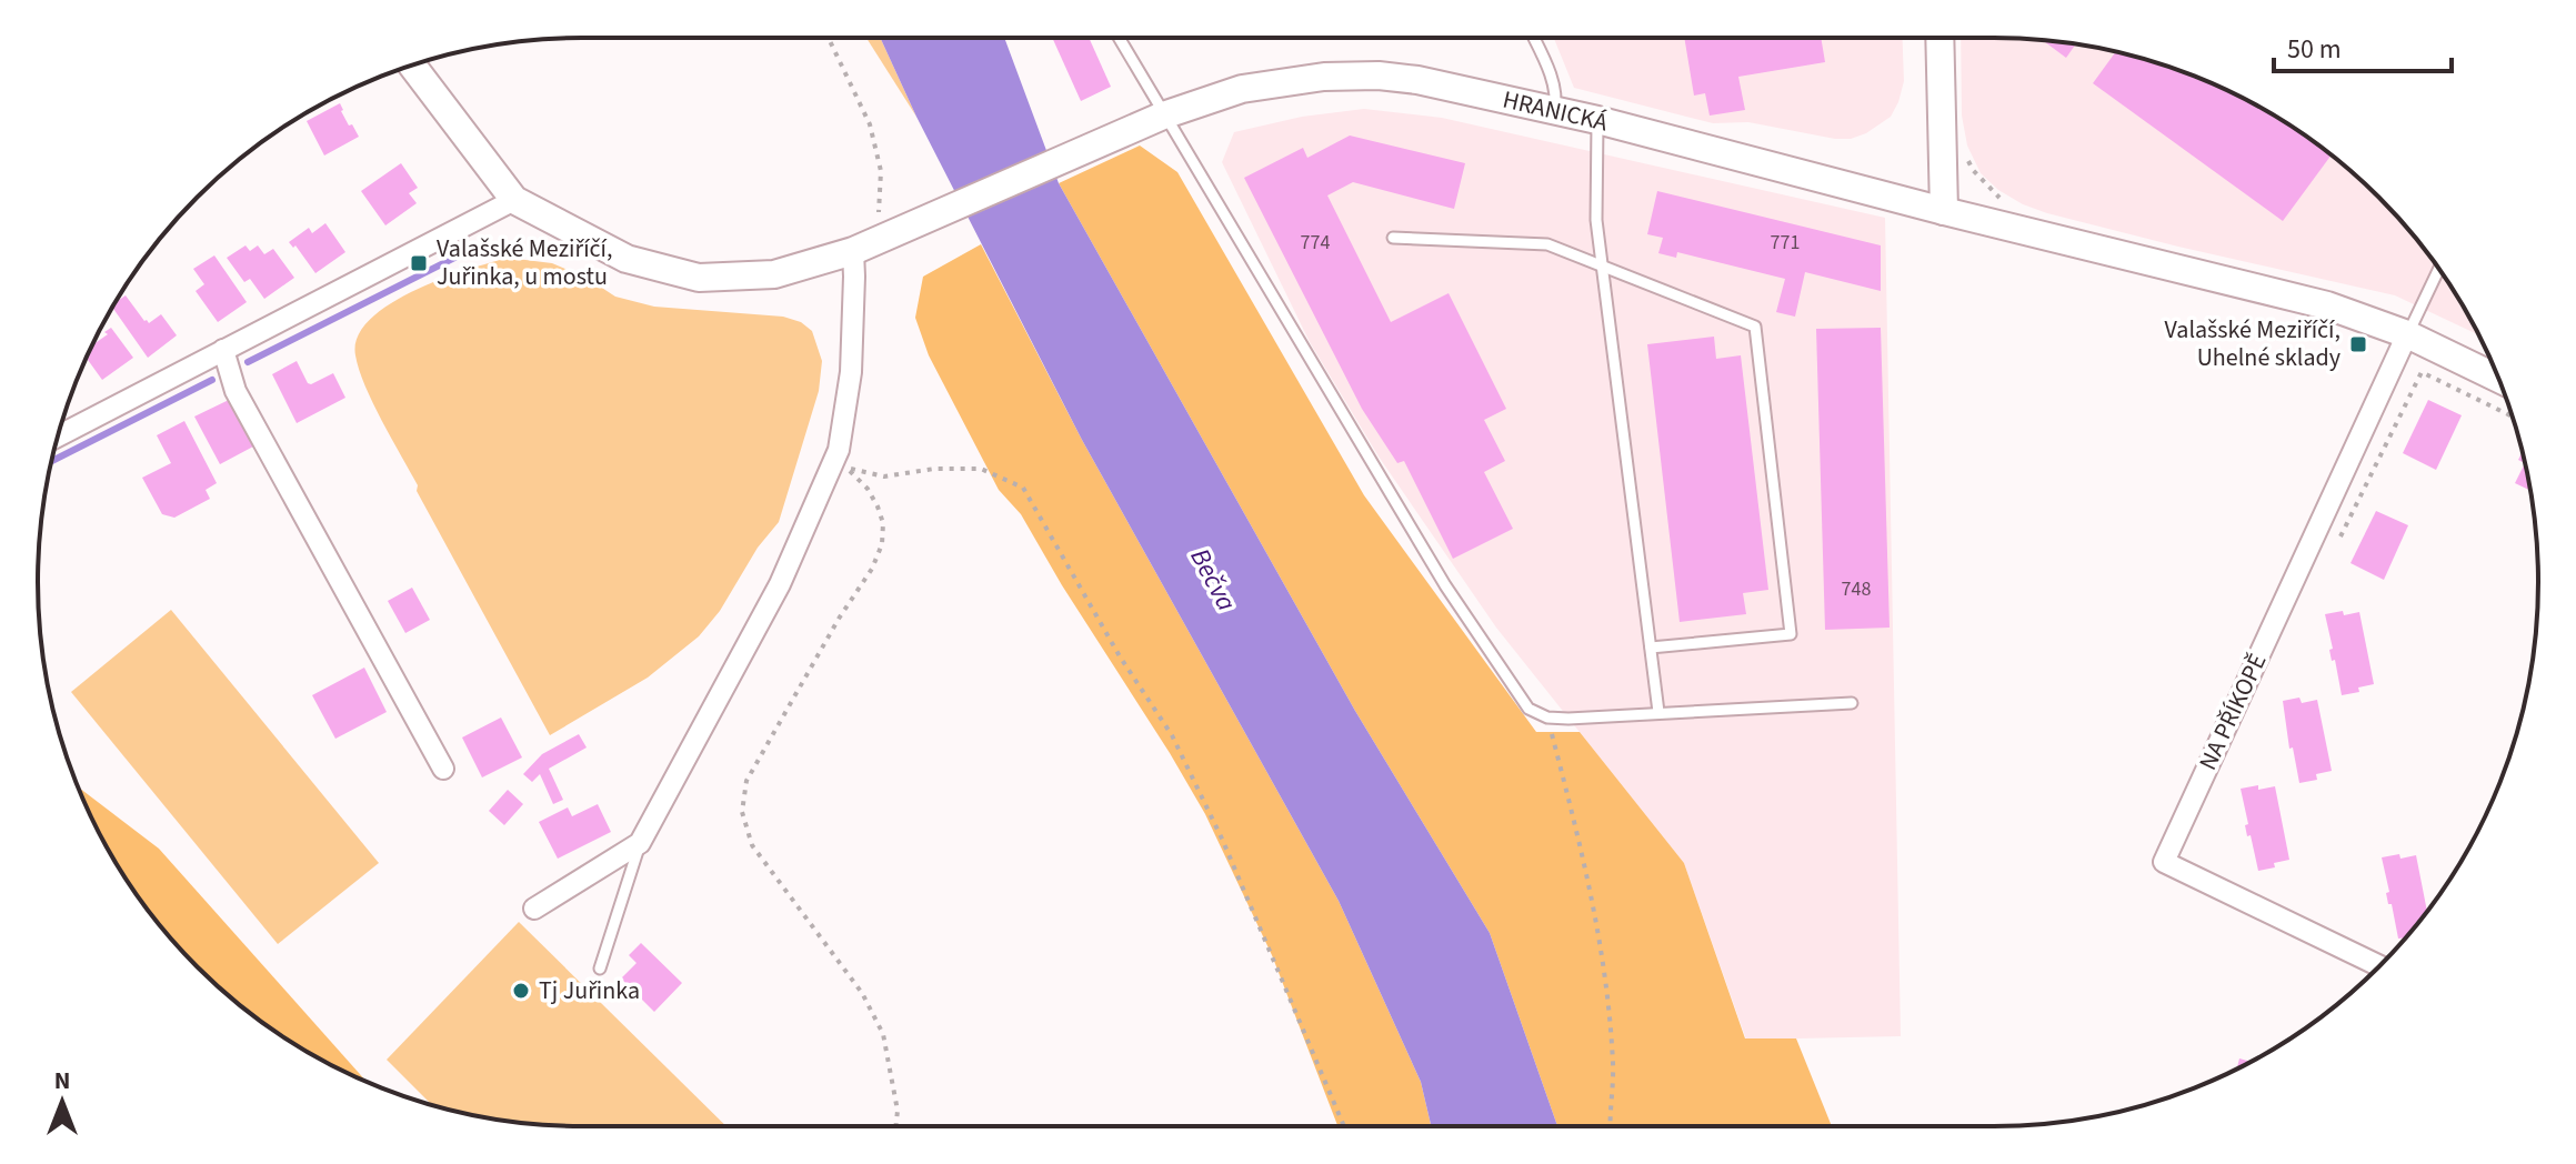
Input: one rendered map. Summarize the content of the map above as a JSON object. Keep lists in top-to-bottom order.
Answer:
{
  "streets": {
    "street": ["HRANICKÁ", "NA PŘÍKOPĚ"]
  },
  "crossings": [
    ["HRANICKÁ", "NA PŘÍKOPĚ"]
  ],
  "water": ["Bečva"],
  "places": {
    "transit": ["Valašské Meziříčí, Juřinka, u mostu", "Valašské Meziříčí, Uhelné sklady"],
    "other": ["Tj Juřinka"]
  },
  "house_numbers": ["774", "771", "748"],
  "scale_bar": "50 m",
  "north": "top"
}
